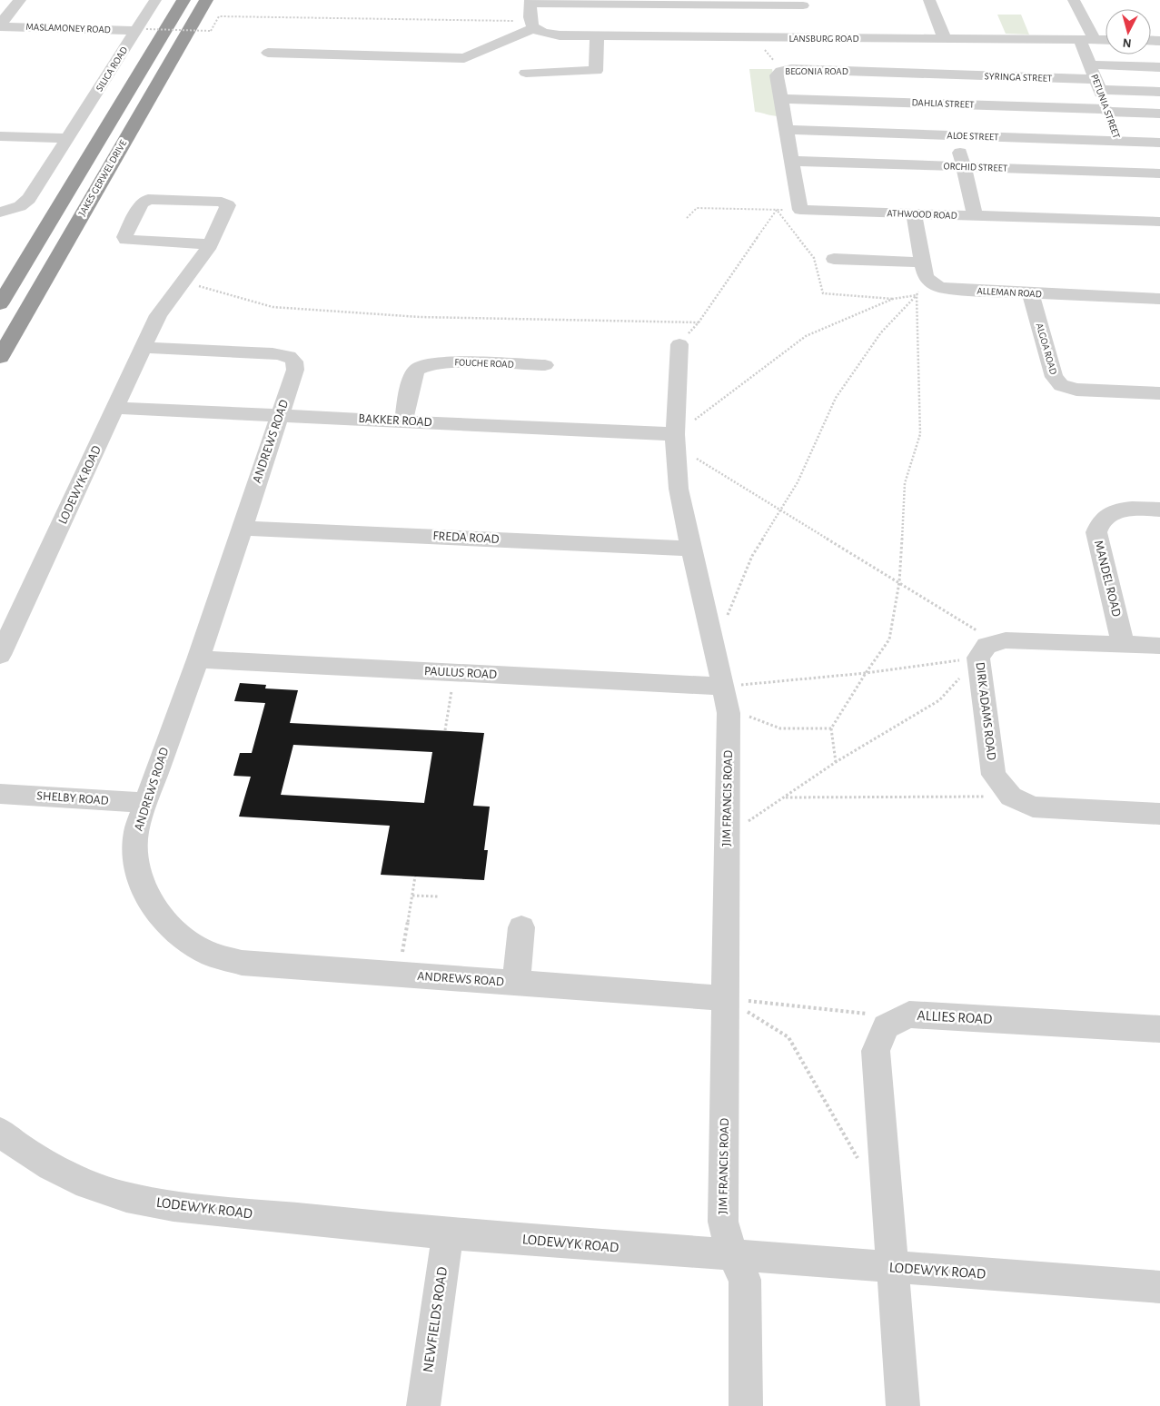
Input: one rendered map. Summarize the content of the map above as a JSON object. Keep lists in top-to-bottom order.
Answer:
{
  "streets": {
    "highway": ["JAKES GERWEL DRIVE"],
    "street": [
      "MASLAMONEY ROAD",
      "LANSBURG ROAD",
      "SILICA ROAD",
      "BEGONIA ROAD",
      "SYRINGA STREET",
      "DAHLIA STREET",
      "PETUNIA STREET",
      "ALOE STREET",
      "ORCHID STREET",
      "ATHWOOD ROAD",
      "ALLEMAN ROAD",
      "ALGOA ROAD",
      "FOUCHE ROAD",
      "BAKKER ROAD",
      "ANDREWS ROAD",
      "LODEWYK ROAD",
      "FREDA ROAD",
      "MANDEL ROAD",
      "PAULUS ROAD",
      "DIRK ADAMS ROAD",
      "SHELBY ROAD",
      "JIM FRANCIS ROAD",
      "ALLIES ROAD",
      "NEWFIELDS ROAD"
    ]
  },
  "crossings": [
    ["MASLAMONEY ROAD", "SILICA ROAD"],
    ["LANSBURG ROAD", "PETUNIA STREET"],
    ["BEGONIA ROAD", "SYRINGA STREET"],
    ["BEGONIA ROAD", "DAHLIA STREET"],
    ["BEGONIA ROAD", "ALOE STREET"],
    ["BEGONIA ROAD", "ORCHID STREET"],
    ["BEGONIA ROAD", "ATHWOOD ROAD"],
    ["SYRINGA STREET", "PETUNIA STREET"],
    ["DAHLIA STREET", "PETUNIA STREET"],
    ["PETUNIA STREET", "ALOE STREET"],
    ["PETUNIA STREET", "ORCHID STREET"],
    ["ALLEMAN ROAD", "ALGOA ROAD"],
    ["FOUCHE ROAD", "BAKKER ROAD"],
    ["BAKKER ROAD", "ANDREWS ROAD"],
    ["BAKKER ROAD", "LODEWYK ROAD"],
    ["BAKKER ROAD", "JIM FRANCIS ROAD"],
    ["ANDREWS ROAD", "LODEWYK ROAD"],
    ["ANDREWS ROAD", "FREDA ROAD"],
    ["ANDREWS ROAD", "PAULUS ROAD"],
    ["ANDREWS ROAD", "SHELBY ROAD"],
    ["ANDREWS ROAD", "JIM FRANCIS ROAD"],
    ["LODEWYK ROAD", "JIM FRANCIS ROAD"],
    ["LODEWYK ROAD", "NEWFIELDS ROAD"],
    ["FREDA ROAD", "JIM FRANCIS ROAD"],
    ["MANDEL ROAD", "DIRK ADAMS ROAD"],
    ["PAULUS ROAD", "JIM FRANCIS ROAD"]
  ],
  "north": "bottom"
}
